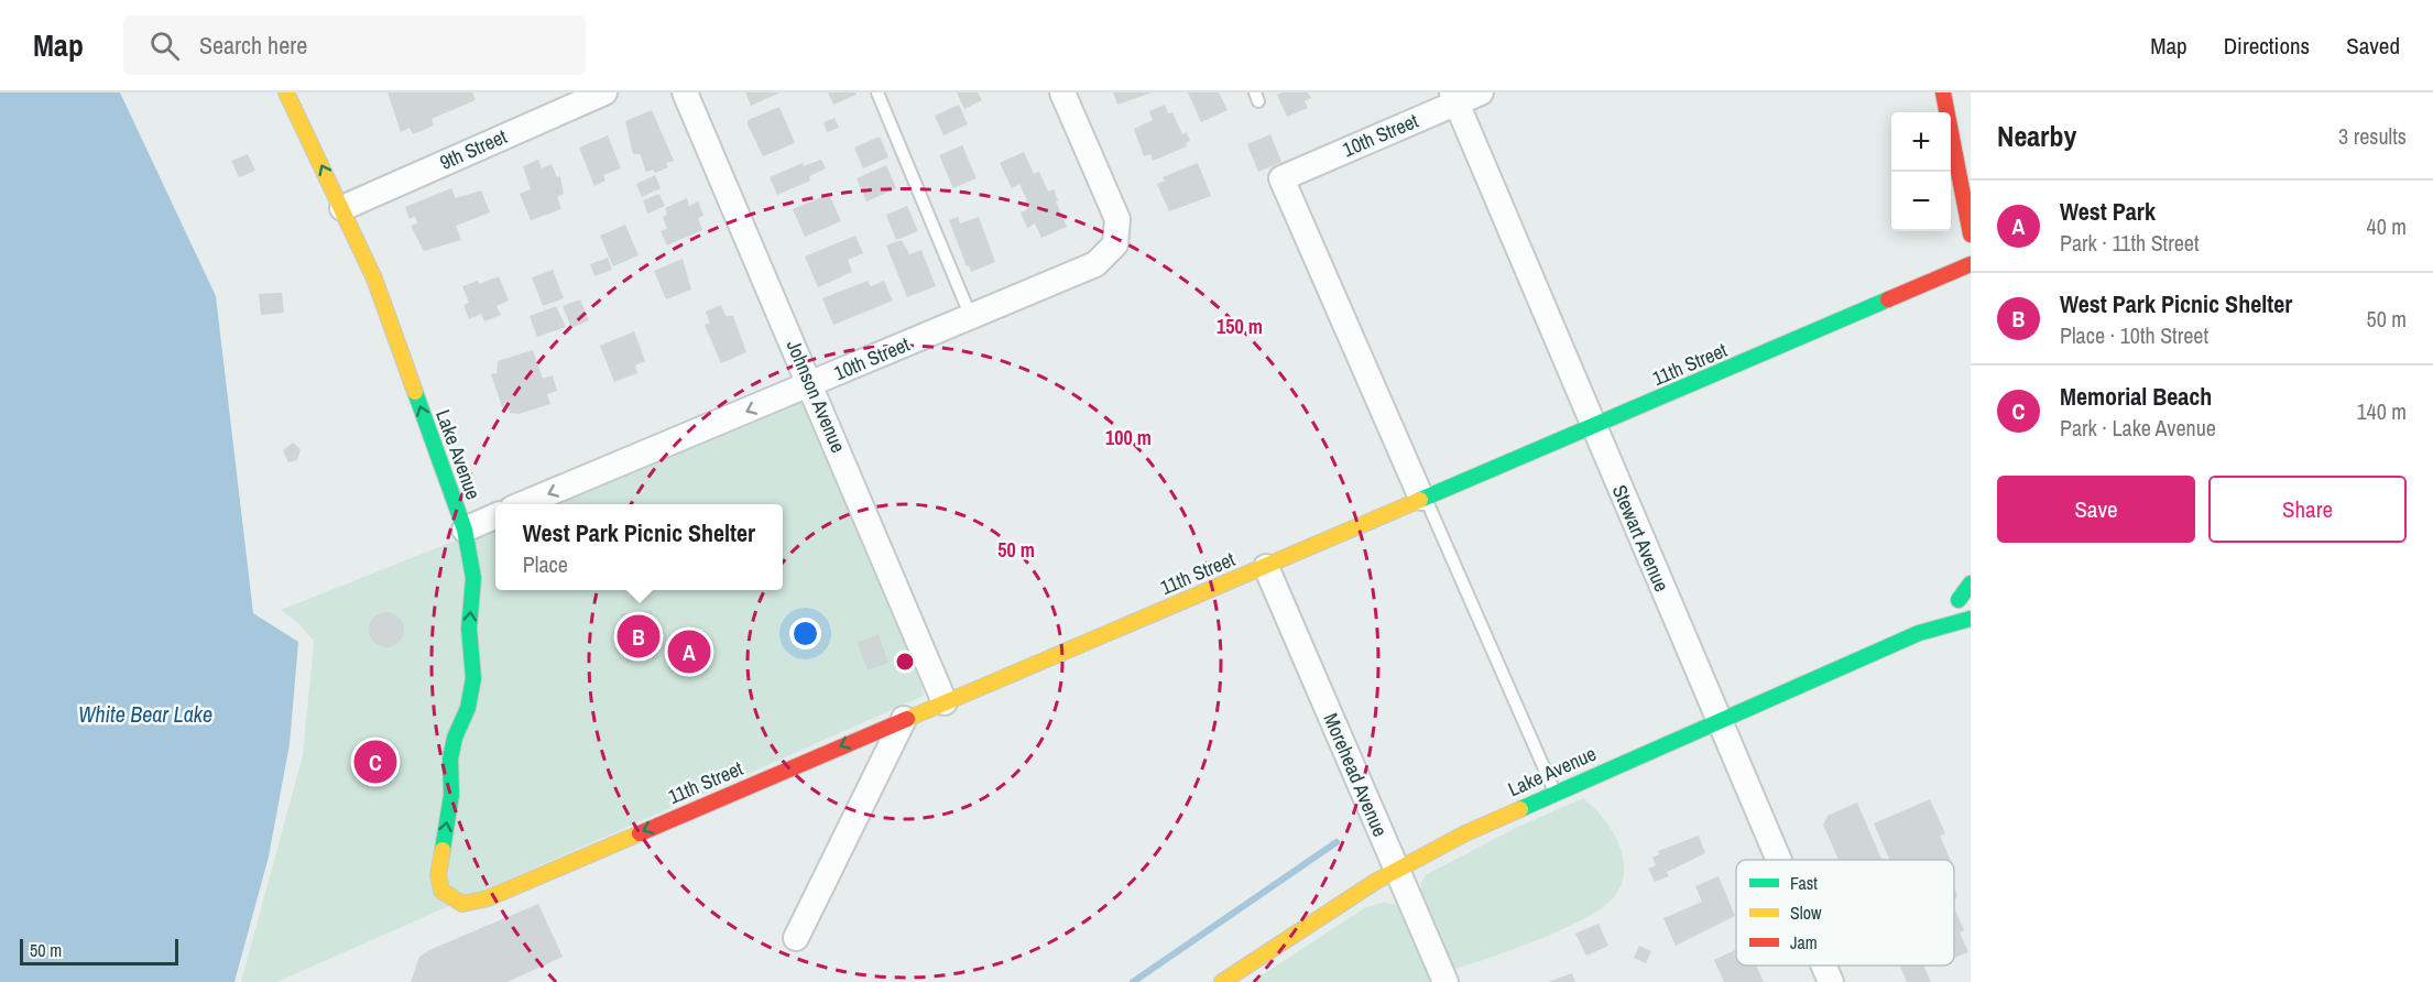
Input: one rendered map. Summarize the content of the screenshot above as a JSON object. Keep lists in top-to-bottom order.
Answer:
{
  "streets": {
    "street": [
      "10th Street",
      "9th Street",
      "11th Street",
      "Johnson Avenue",
      "Lake Avenue",
      "Stewart Avenue",
      "Morehead Avenue"
    ]
  },
  "crossings": [
    ["10th Street", "11th Street"],
    ["10th Street", "Johnson Avenue"],
    ["10th Street", "Stewart Avenue"],
    ["9th Street", "Lake Avenue"],
    ["11th Street", "Johnson Avenue"],
    ["11th Street", "Lake Avenue"],
    ["11th Street", "Stewart Avenue"],
    ["11th Street", "Morehead Avenue"],
    ["Lake Avenue", "Stewart Avenue"],
    ["Lake Avenue", "Morehead Avenue"]
  ],
  "one_way": ["Lake Avenue"],
  "water": ["White Bear Lake"],
  "legend": ["Fast", "Slow", "Jam"],
  "scale_bar": "50 m",
  "page": {
    "header": "Map",
    "search": "Search here",
    "nav": ["Map", "Directions", "Saved"],
    "heading": ["Nearby", "3 results"],
    "map_buttons": ["+", "−"],
    "list": [
      {
        "mark": "A",
        "name": "West Park",
        "note": "Park · 11th Street",
        "value": "40 m"
      },
      {
        "mark": "B",
        "name": "West Park Picnic Shelter",
        "note": "Place · 10th Street",
        "value": "50 m"
      },
      {
        "mark": "C",
        "name": "Memorial Beach",
        "note": "Park · Lake Avenue",
        "value": "140 m"
      }
    ],
    "buttons": ["Save", "Share"],
    "popup": ["West Park Picnic Shelter", "Place"],
    "pins": ["B", "A", "C"],
    "scale": "50 m"
  },
  "rings": ["150 m", "100 m", "50 m"]
}
